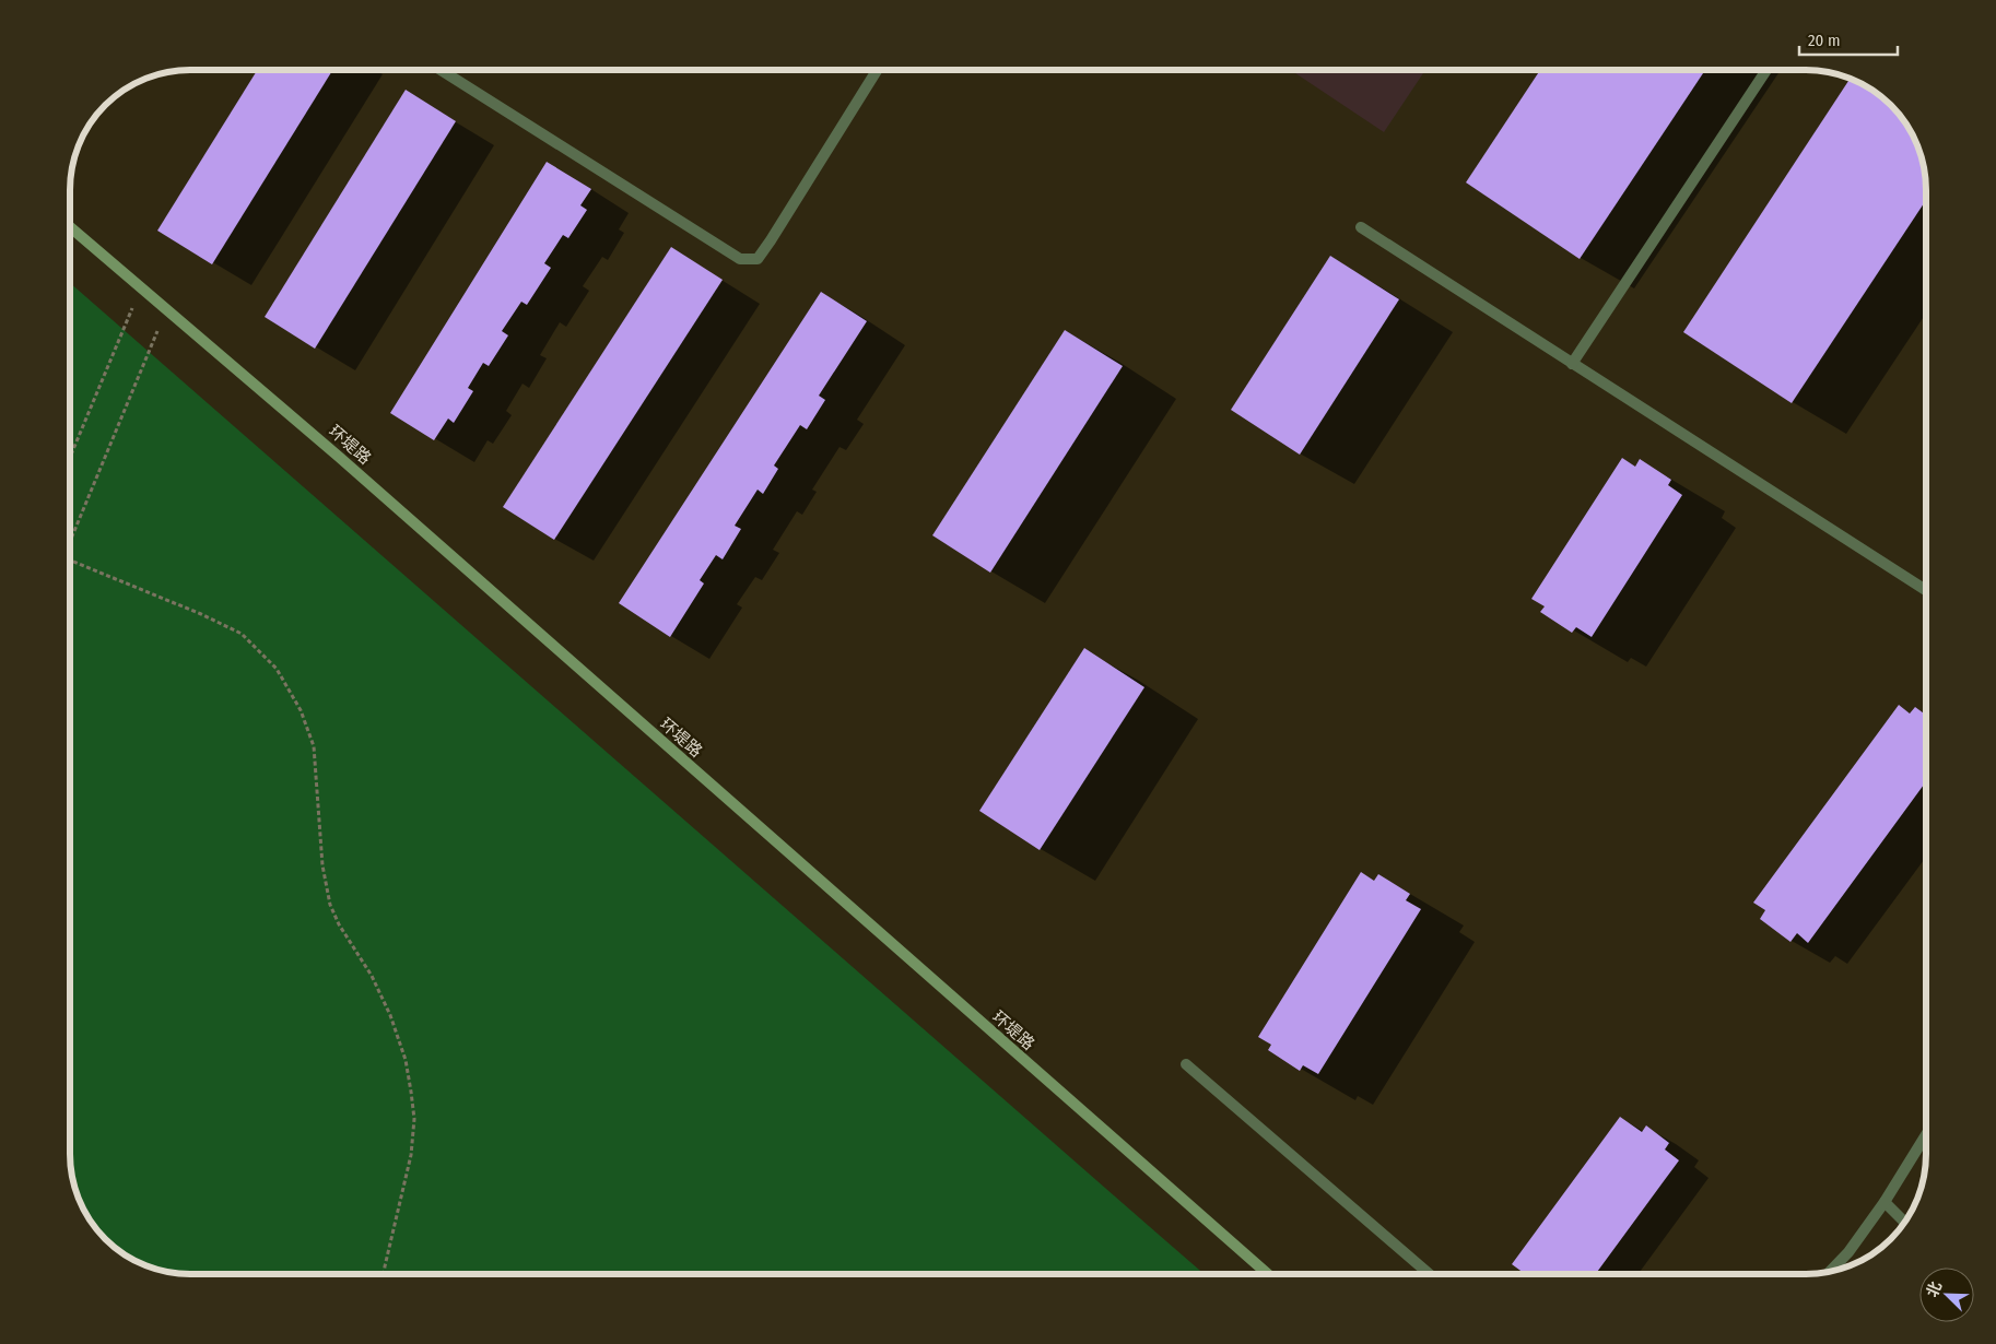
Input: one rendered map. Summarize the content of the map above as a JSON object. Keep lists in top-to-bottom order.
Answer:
{
  "streets": {
    "street": ["环堤路"]
  },
  "scale_bar": "20 m",
  "north": "top left"
}
